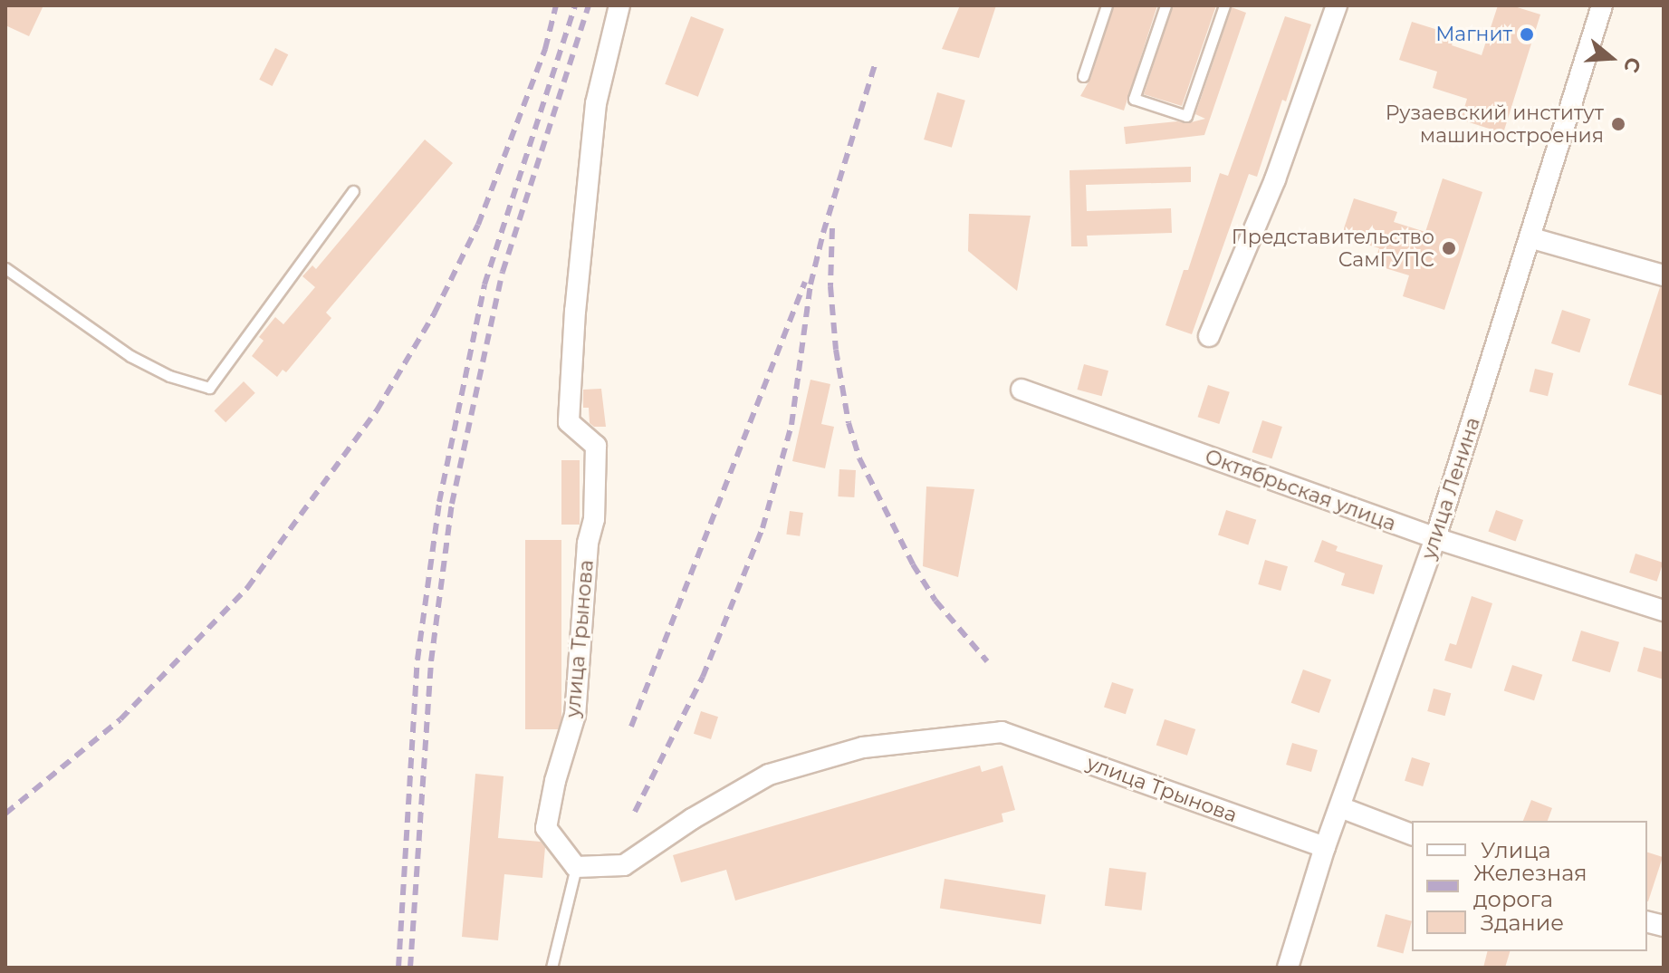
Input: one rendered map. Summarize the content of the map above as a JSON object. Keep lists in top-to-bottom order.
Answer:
{
  "streets": {
    "street": ["улица Ленина", "Октябрьская улица", "улица Трынова"]
  },
  "crossings": [
    ["улица Ленина", "Октябрьская улица"],
    ["улица Ленина", "улица Трынова"]
  ],
  "places": ["Магнит", "Рузаевский институт машиностроения", "Представительство СамГУПС"],
  "legend": ["Улица", "Железная дорога", "Здание"],
  "north": "right"
}
